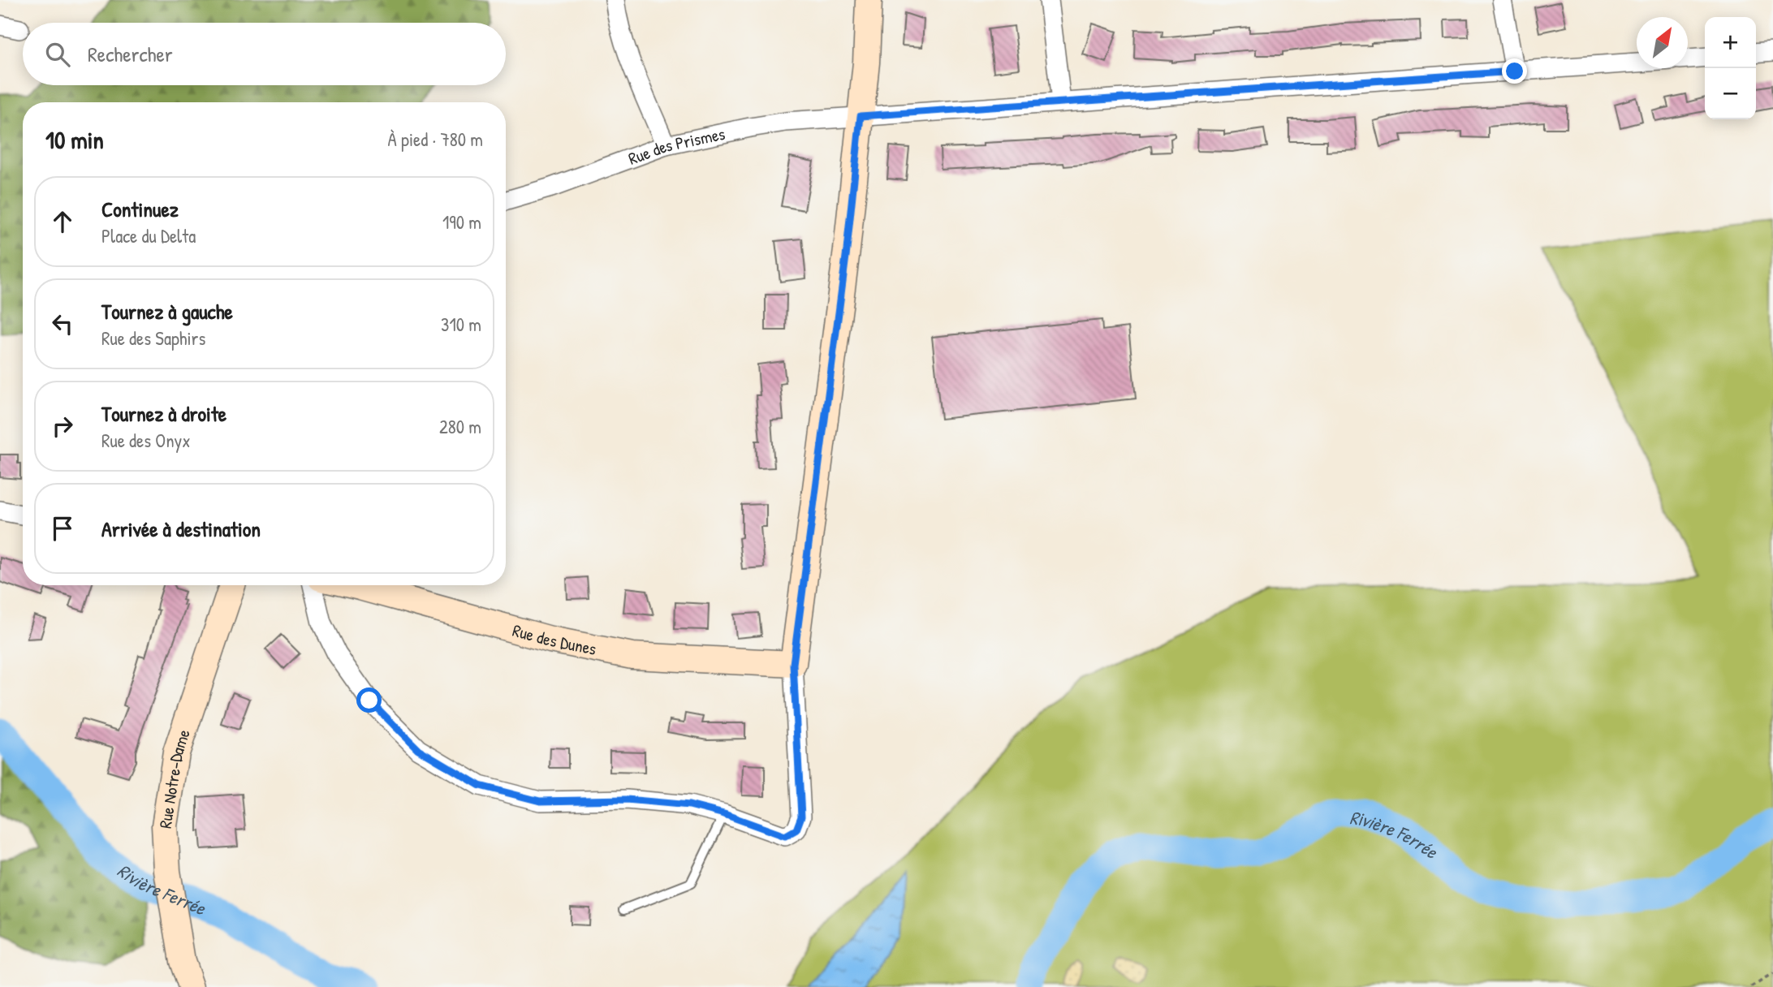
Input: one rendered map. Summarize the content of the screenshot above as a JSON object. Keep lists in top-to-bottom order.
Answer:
{
  "streets": {
    "street": ["Rue des Prismes", "Rue des Dunes", "Rue Notre-Dame"]
  },
  "water": ["Rivière Ferrée"],
  "north": "top right",
  "page": {
    "map_buttons": ["+", "−"],
    "search": "Rechercher",
    "heading": ["10 min", "À pied · 780 m"],
    "list": [
      ["Continuez", "Place du Delta", "190 m"],
      ["Tournez à gauche", "Rue des Saphirs", "310 m"],
      ["Tournez à droite", "Rue des Onyx", "280 m"],
      "Arrivée à destination"
    ]
  }
}
